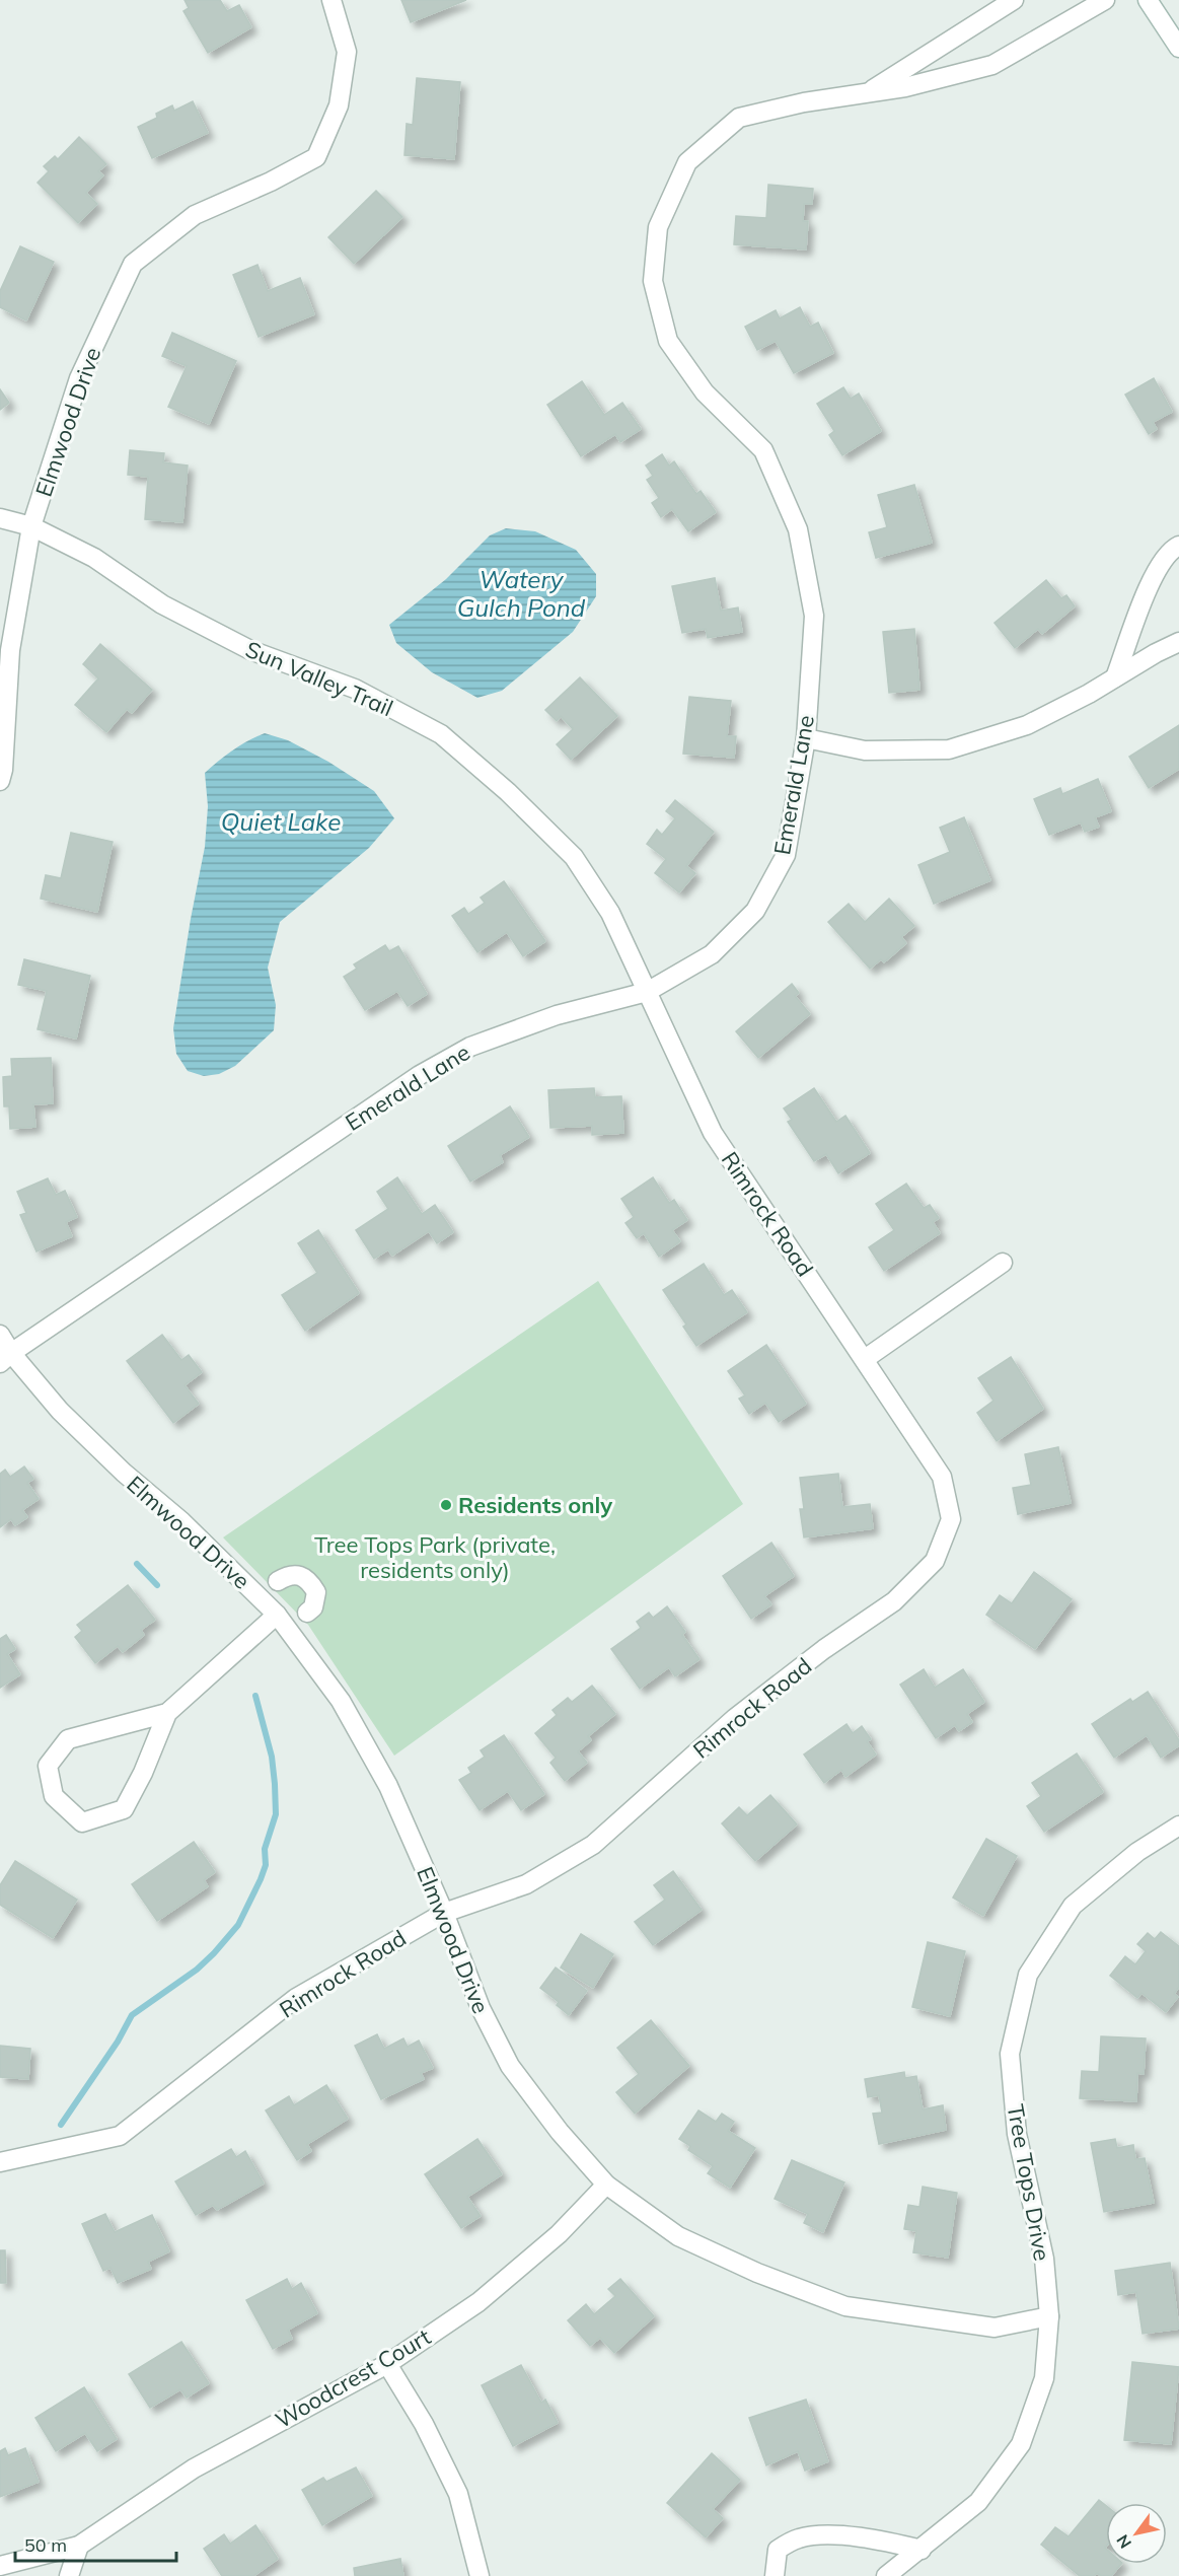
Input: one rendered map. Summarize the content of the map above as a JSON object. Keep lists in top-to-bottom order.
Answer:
{
  "streets": {
    "street": [
      "Elmwood Drive",
      "Sun Valley Trail",
      "Emerald Lane",
      "Rimrock Road",
      "Tree Tops Drive",
      "Woodcrest Court"
    ]
  },
  "crossings": [
    ["Elmwood Drive", "Sun Valley Trail"],
    ["Elmwood Drive", "Emerald Lane"],
    ["Elmwood Drive", "Rimrock Road"],
    ["Elmwood Drive", "Tree Tops Drive"],
    ["Elmwood Drive", "Woodcrest Court"],
    ["Sun Valley Trail", "Emerald Lane"],
    ["Sun Valley Trail", "Rimrock Road"],
    ["Emerald Lane", "Rimrock Road"]
  ],
  "water": ["Watery Gulch Pond", "Quiet Lake"],
  "parks": ["Tree Tops Park (private, residents only)"],
  "places": ["Residents only"],
  "scale_bar": "50 m",
  "north": "bottom left"
}
